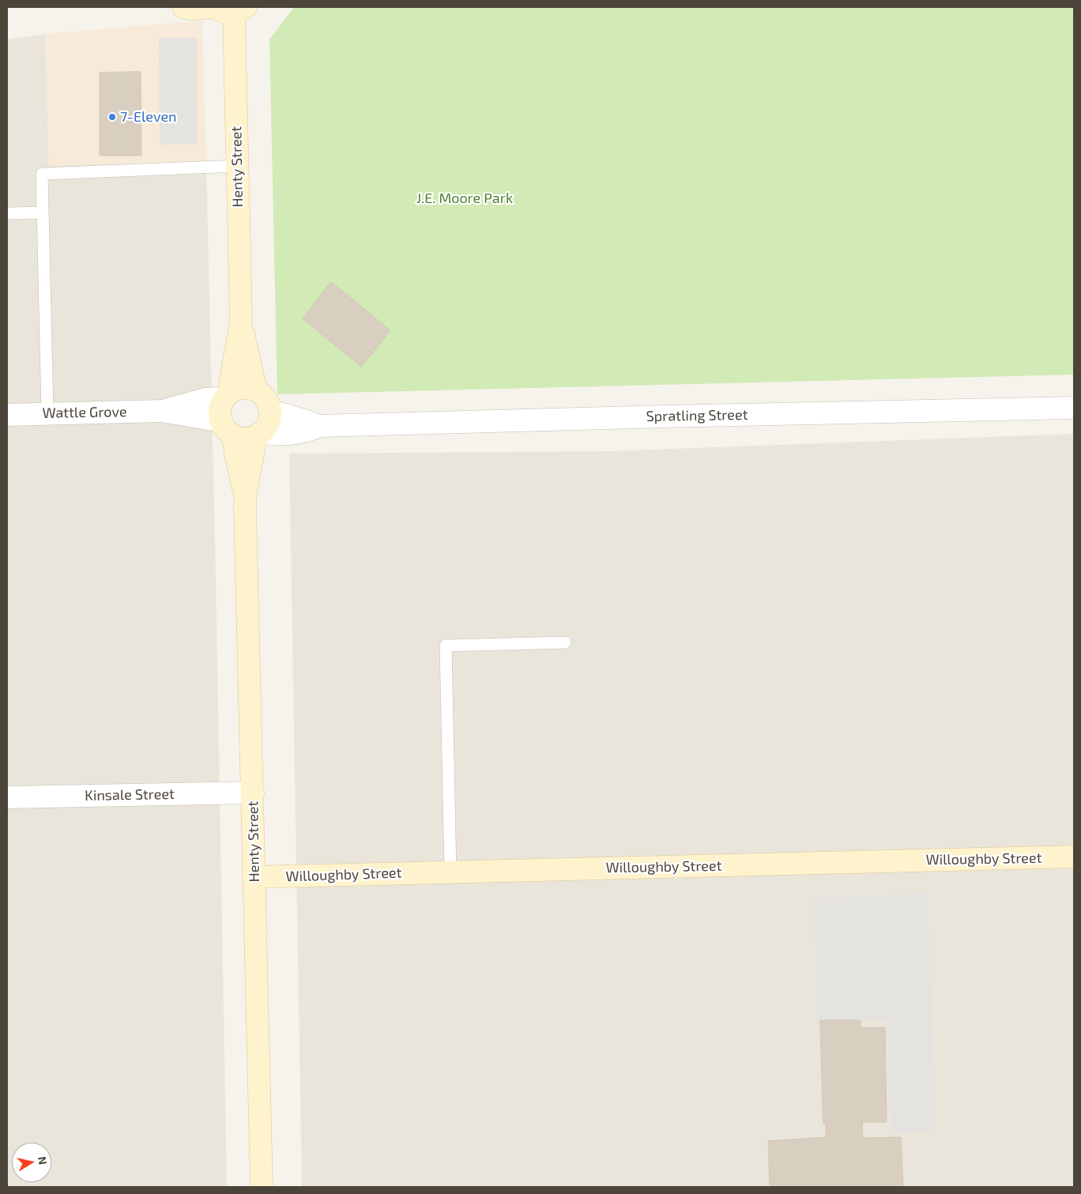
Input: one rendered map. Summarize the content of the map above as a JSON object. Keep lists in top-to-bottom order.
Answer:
{
  "streets": {
    "street": [
      "Henty Street",
      "Wattle Grove",
      "Spratling Street",
      "Kinsale Street",
      "Willoughby Street"
    ]
  },
  "crossings": [
    ["Henty Street", "Wattle Grove"],
    ["Henty Street", "Spratling Street"],
    ["Henty Street", "Kinsale Street"],
    ["Henty Street", "Willoughby Street"],
    ["Wattle Grove", "Spratling Street"]
  ],
  "parks": ["J.E. Moore Park"],
  "places": ["7-Eleven"],
  "north": "right"
}
